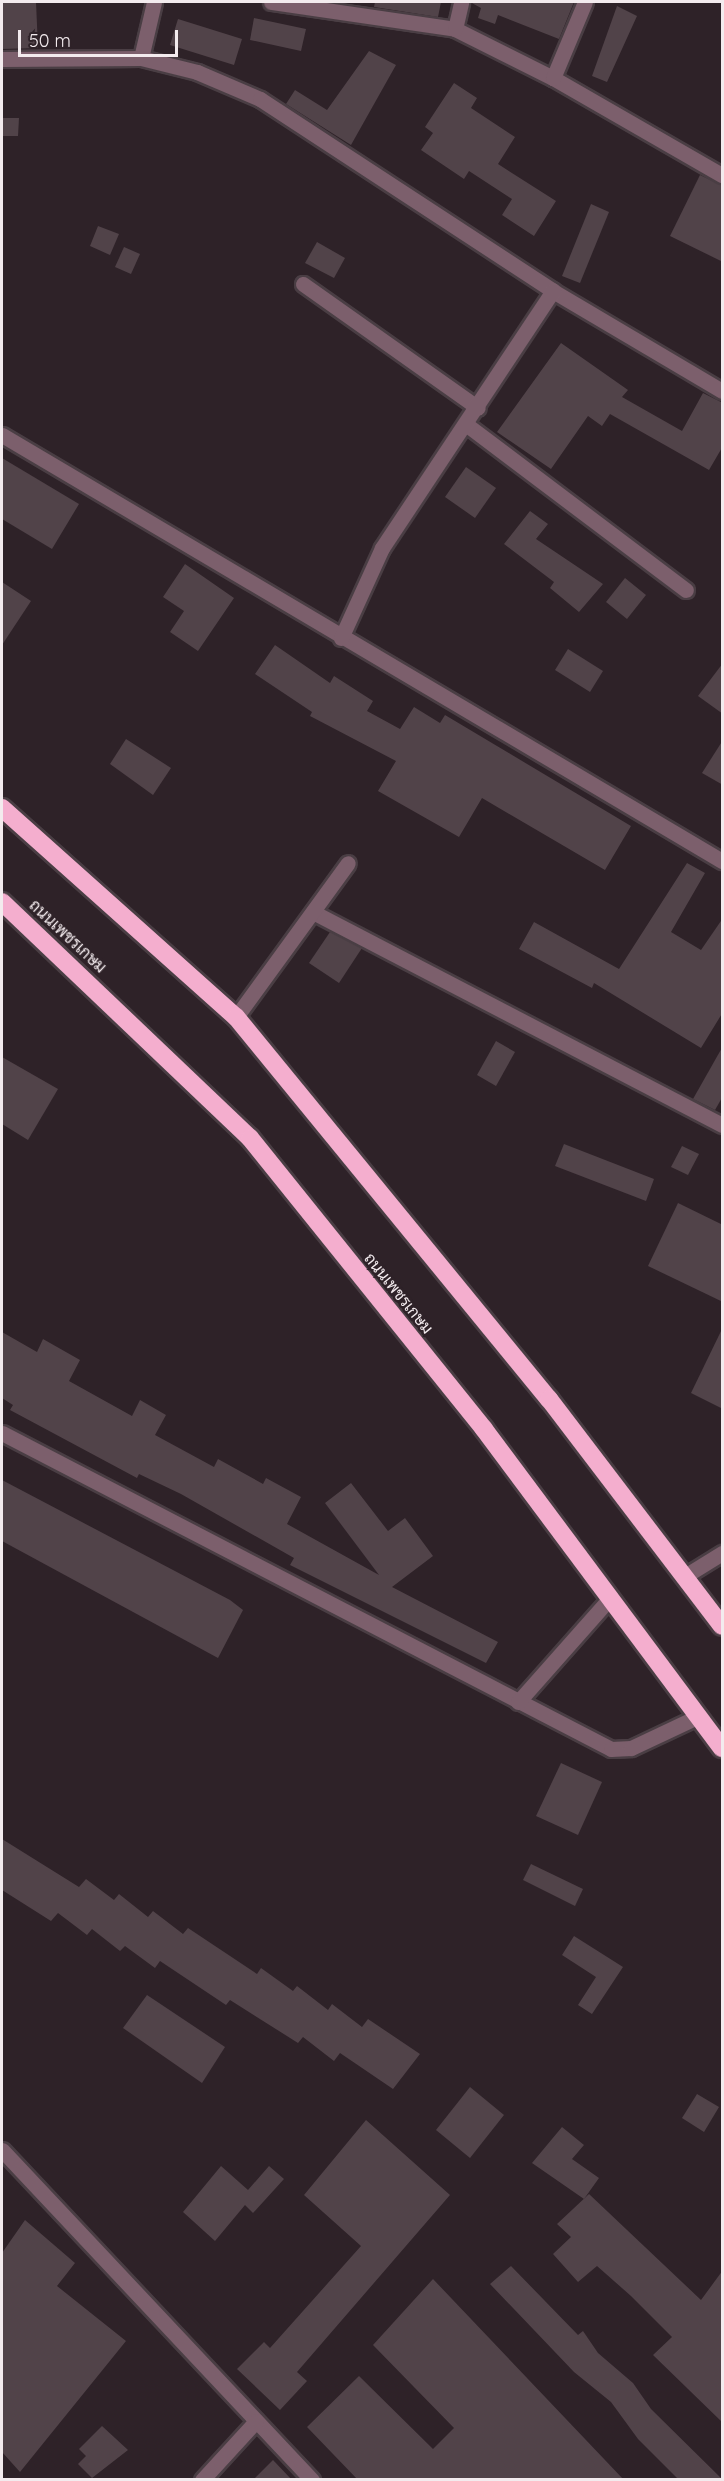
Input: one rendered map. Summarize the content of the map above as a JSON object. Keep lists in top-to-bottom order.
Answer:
{
  "streets": {
    "highway": ["ถนนเพชรเกษม"]
  },
  "scale_bar": "50 m"
}
